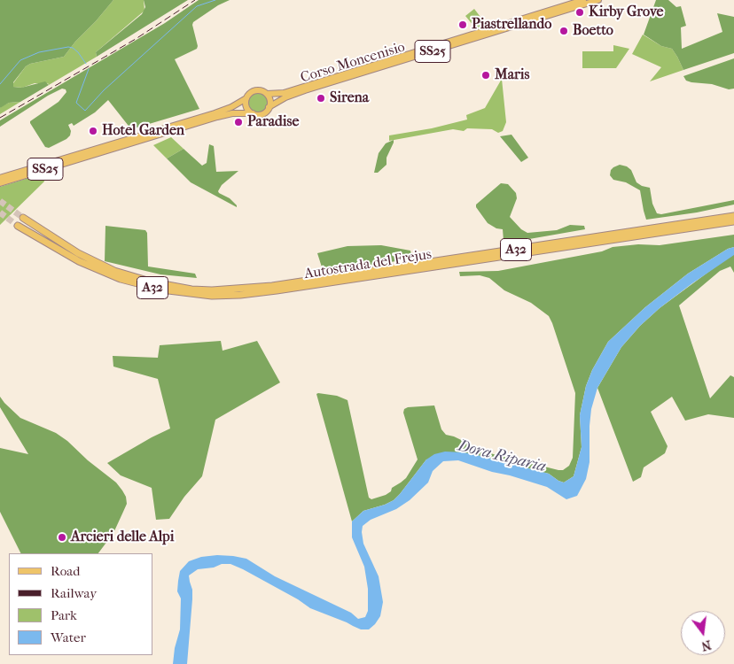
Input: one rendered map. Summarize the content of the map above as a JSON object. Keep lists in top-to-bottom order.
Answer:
{
  "streets": {
    "highway": ["A32", "Autostrada del Frejus"],
    "main road": ["SS25", "Corso Moncenisio"]
  },
  "crossings": [
    ["SS25", "Corso Moncenisio"]
  ],
  "water": ["Dora Riparia"],
  "places": [
    "Kirby Grove",
    "Piastrellando",
    "Boetto",
    "Maris",
    "Sirena",
    "Paradise",
    "Hotel Garden",
    "Arcieri delle Alpi"
  ],
  "legend": [
    "Road",
    "Railway",
    "Park",
    "Water"
  ],
  "north": "bottom"
}
